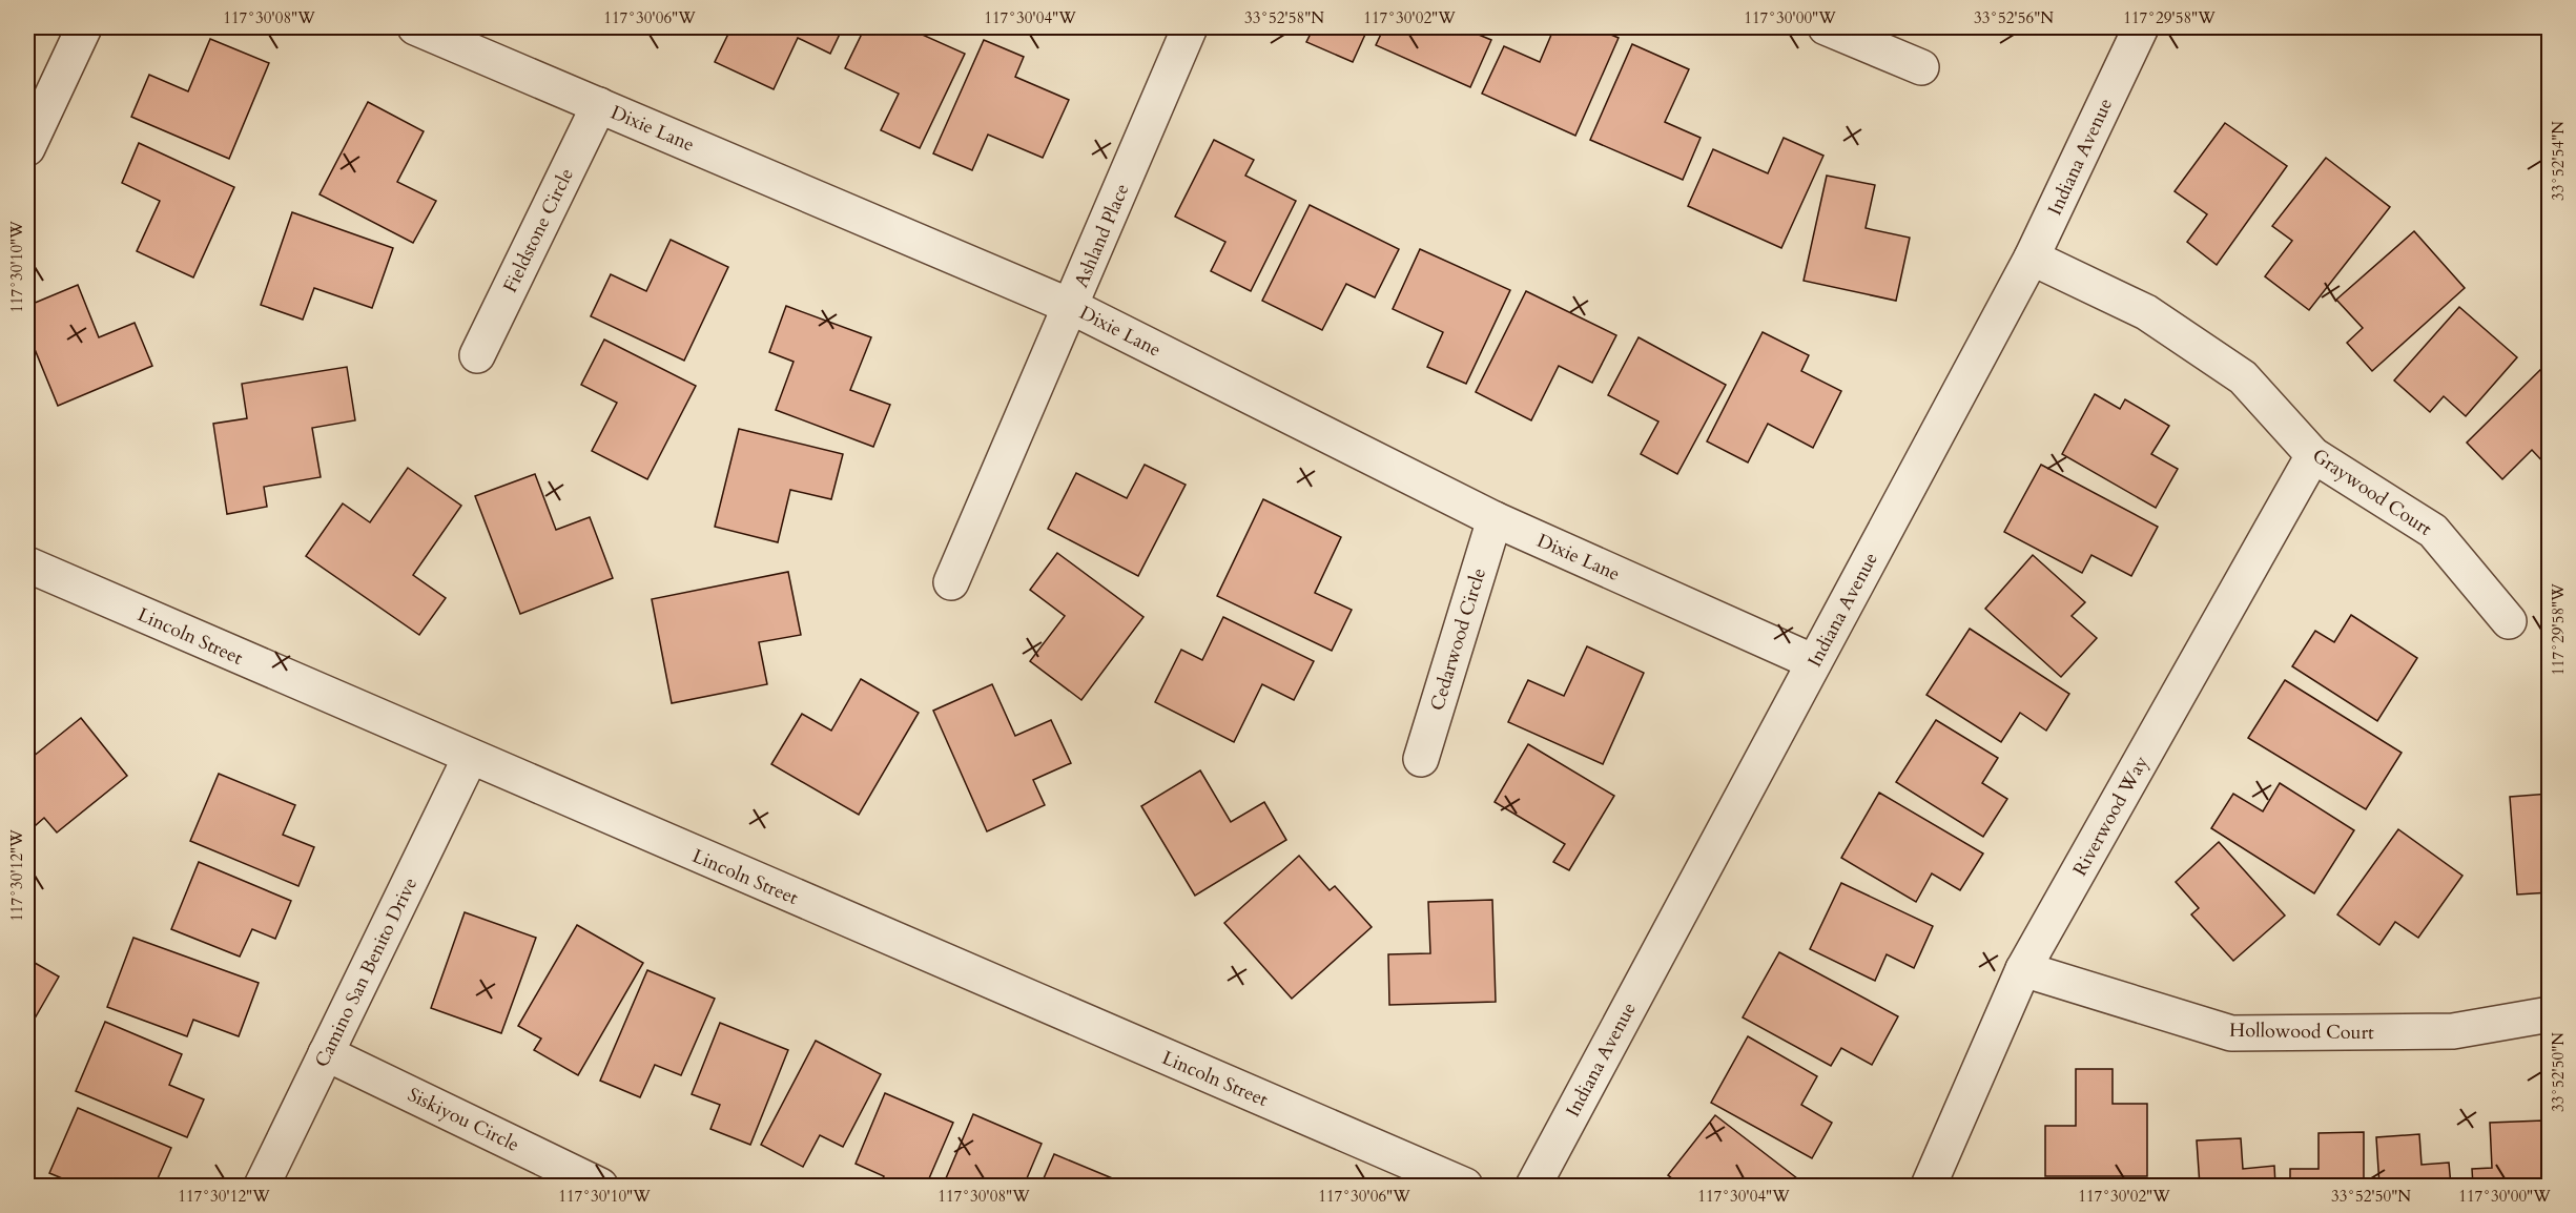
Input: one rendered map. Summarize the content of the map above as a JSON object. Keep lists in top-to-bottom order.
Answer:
{
  "streets": {
    "street": [
      "Dixie Lane",
      "Indiana Avenue",
      "Fieldstone Circle",
      "Ashland Place",
      "Graywood Court",
      "Lincoln Street",
      "Cedarwood Circle",
      "Riverwood Way",
      "Camino San Benito Drive",
      "Hollowood Court",
      "Siskiyou Circle"
    ]
  },
  "crossings": [
    ["Dixie Lane", "Indiana Avenue"],
    ["Dixie Lane", "Fieldstone Circle"],
    ["Dixie Lane", "Ashland Place"],
    ["Dixie Lane", "Cedarwood Circle"],
    ["Indiana Avenue", "Graywood Court"],
    ["Graywood Court", "Riverwood Way"],
    ["Lincoln Street", "Camino San Benito Drive"],
    ["Riverwood Way", "Hollowood Court"],
    ["Camino San Benito Drive", "Siskiyou Circle"]
  ],
  "coordinates": [
    "117°30'08\"W",
    "117°30'06\"W",
    "117°30'04\"W",
    "33°52'58\"N",
    "117°30'02\"W",
    "117°30'00\"W",
    "33°52'56\"N",
    "117°29'58\"W",
    "33°52'54\"N",
    "117°30'10\"W",
    "117°30'12\"W",
    "33°52'50\"N"
  ]
}
